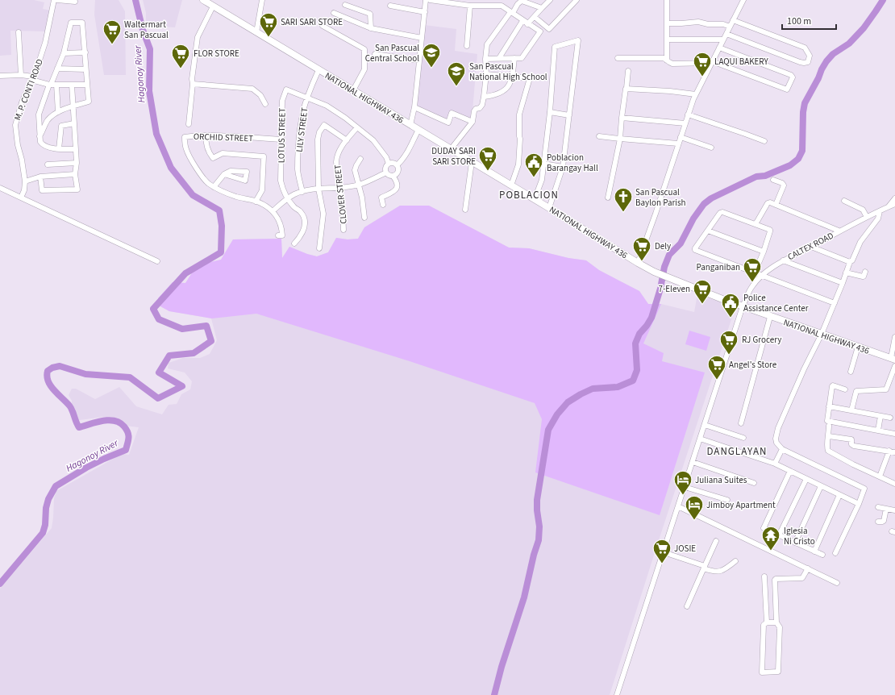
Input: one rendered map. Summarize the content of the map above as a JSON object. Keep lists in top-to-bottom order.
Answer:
{
  "streets": {
    "main road": ["NATIONAL HIGHWAY 436"],
    "street": [
      "M. P. CONTI ROAD",
      "LILY STREET",
      "LOTUS STREET",
      "ORCHID STREET",
      "CLOVER STREET",
      "CALTEX ROAD"
    ]
  },
  "crossings": [
    ["NATIONAL HIGHWAY 436", "LILY STREET"],
    ["NATIONAL HIGHWAY 436", "CALTEX ROAD"],
    ["LILY STREET", "LOTUS STREET"],
    ["LOTUS STREET", "ORCHID STREET"],
    ["LOTUS STREET", "CLOVER STREET"]
  ],
  "districts": ["POBLACION", "DANGLAYAN"],
  "water": ["Hagonoy River"],
  "places": {
    "supermarket": [
      "SARI SARI STORE",
      "Waltermart San Pascual",
      "FLOR STORE",
      "LAQUI BAKERY",
      "DUDAY SARI SARI STORE",
      "Dely",
      "Panganiban",
      "7-Eleven",
      "RJ Grocery",
      "Angel's Store",
      "JOSIE"
    ],
    "school or university": ["San Pascual Central School", "San Pascual National High School"],
    "public building": ["Poblacion Barangay Hall", "Police Assistance Center"],
    "church": ["San Pascual Baylon Parish"],
    "hotel": ["Juliana Suites", "Jimboy Apartment"],
    "temple": ["Iglesia Ni Cristo"]
  },
  "scale_bar": "100 m"
}
